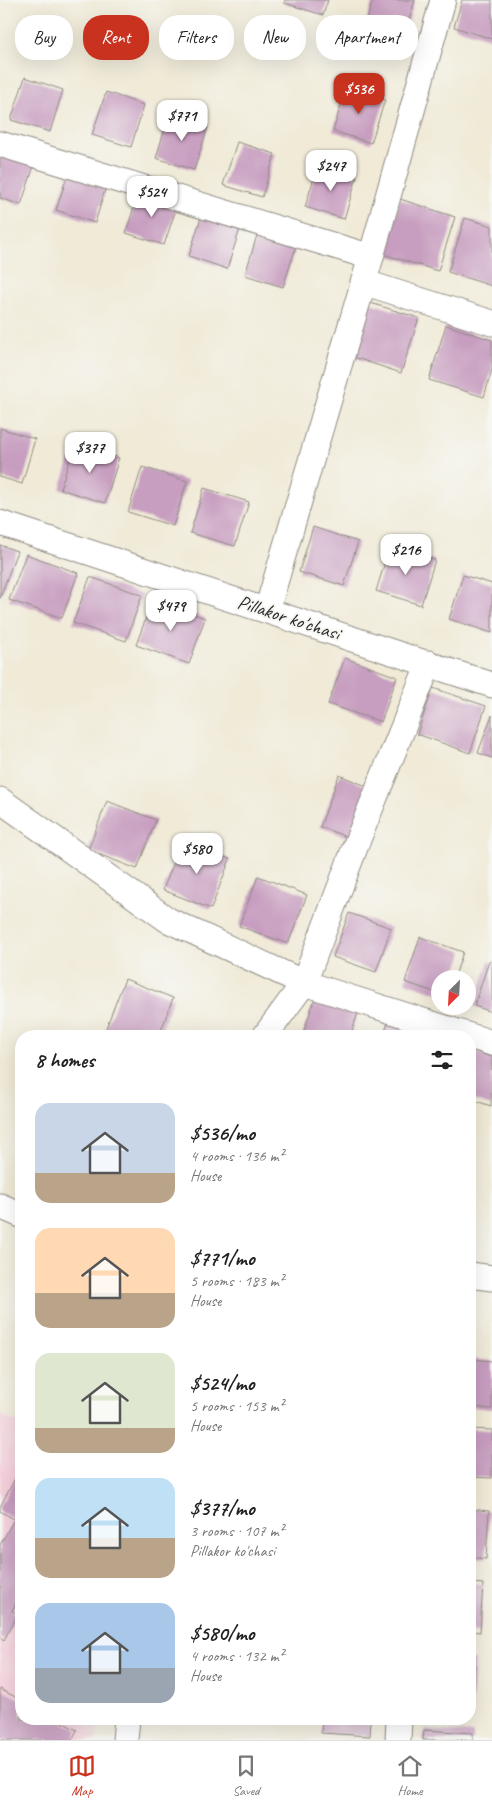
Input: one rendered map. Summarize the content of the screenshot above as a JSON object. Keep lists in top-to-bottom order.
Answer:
{
  "streets": {
    "street": ["Pillakor ko'chasi"]
  },
  "north": "bottom left",
  "page": {
    "chip": [
      "Buy",
      "Rent",
      "Filters",
      "New",
      "Apartment"
    ],
    "price": [
      "$536",
      "$771",
      "$247",
      "$524",
      "$377",
      "$216",
      "$479",
      "$580"
    ],
    "heading": "8 homes",
    "list": [
      {
        "name": "$536/mo",
        "note": "4 rooms · 136 m² · House"
      },
      {
        "name": "$771/mo",
        "note": "5 rooms · 183 m² · House"
      },
      {
        "name": "$524/mo",
        "note": "5 rooms · 153 m² · House"
      },
      {
        "name": "$377/mo",
        "note": "3 rooms · 107 m² · Pillakor ko'chasi"
      },
      {
        "name": "$580/mo",
        "note": "4 rooms · 132 m² · House"
      }
    ],
    "tabs": ["Map", "Saved", "Home"]
  }
}
